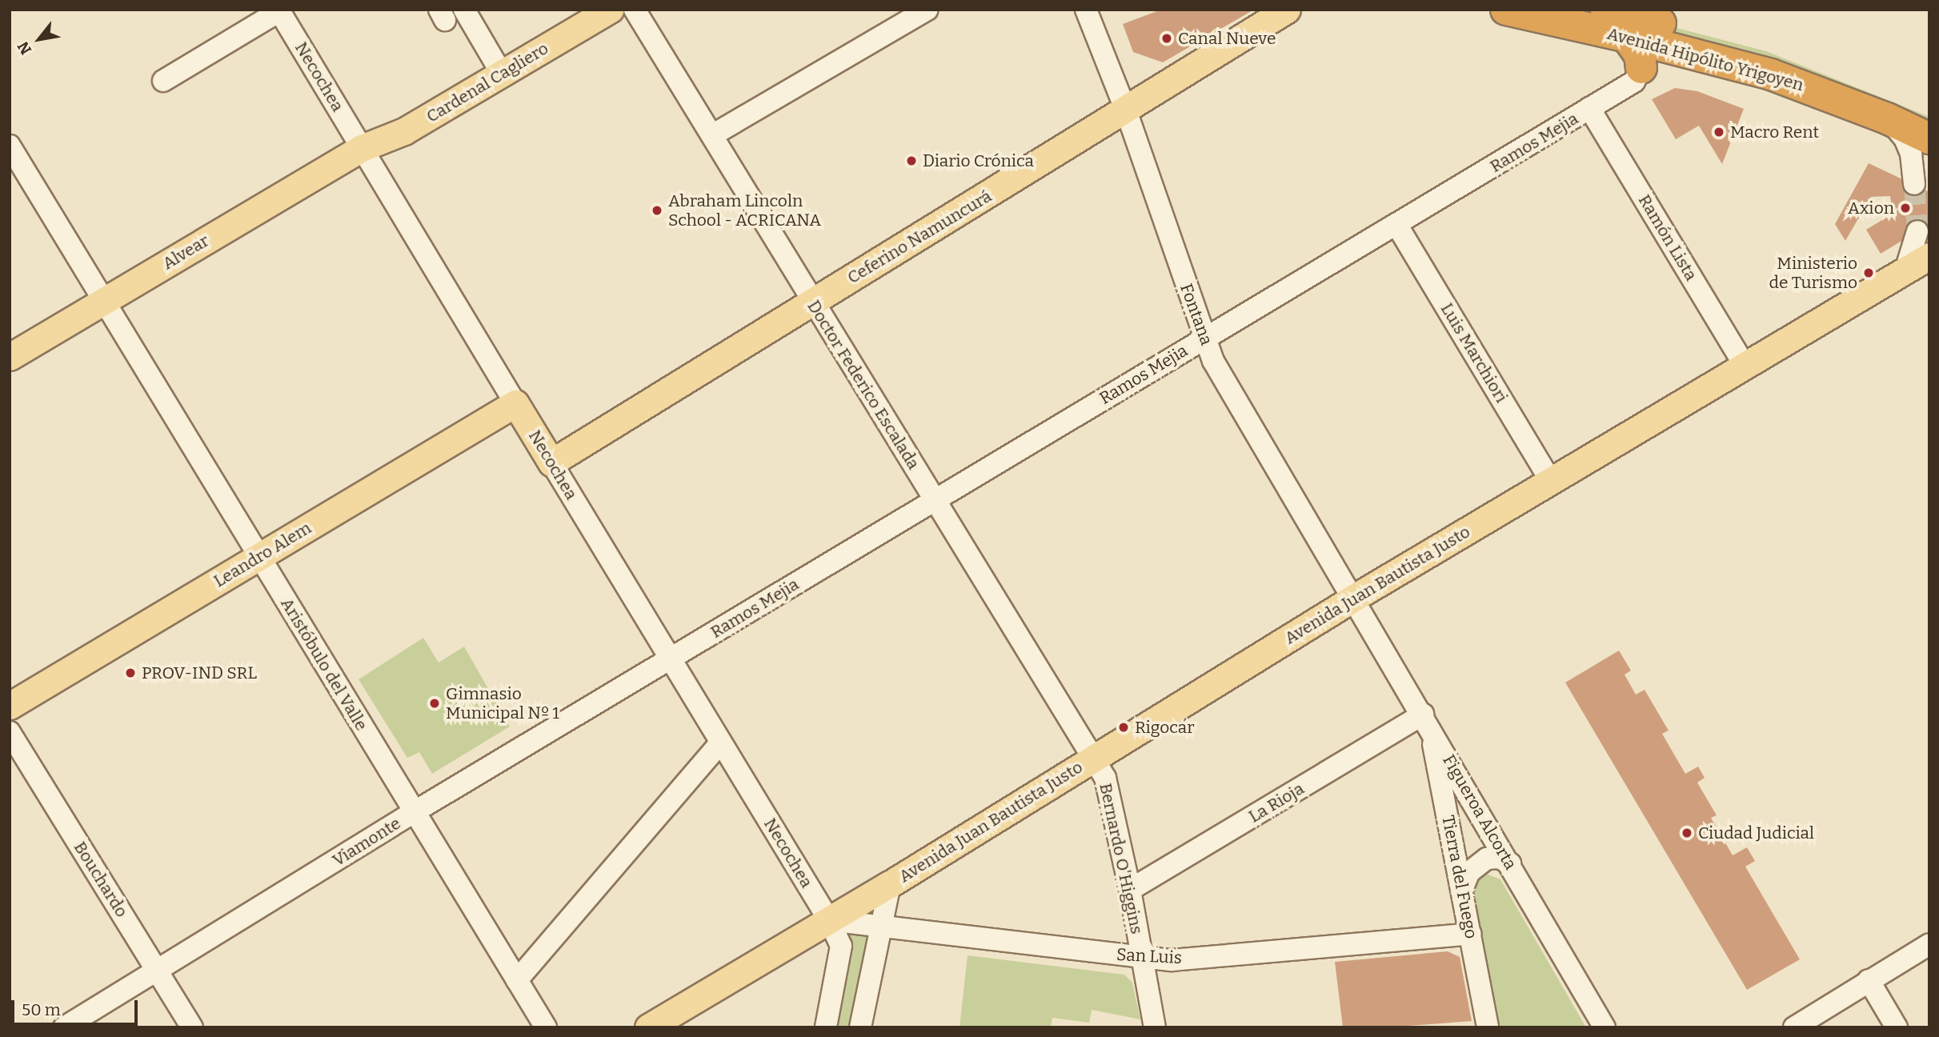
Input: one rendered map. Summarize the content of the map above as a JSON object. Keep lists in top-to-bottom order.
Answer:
{
  "streets": {
    "highway": ["Avenida Hipólito Yrigoyen"],
    "main road": [
      "Necochea",
      "Cardenal Cagliero",
      "Ceferino Namuncurá",
      "Alvear",
      "Leandro Alem",
      "Avenida Juan Bautista Justo"
    ],
    "street": [
      "Ramos Mejia",
      "Ramón Lista",
      "Fontana",
      "Luis Marchiori",
      "Doctor Federico Escalada",
      "Aristóbulo del Valle",
      "La Rioja",
      "Figueroa Alcorta",
      "Viamonte",
      "Bernardo O'Higgins",
      "Tierra del Fuego",
      "Bouchardo",
      "San Luis"
    ]
  },
  "crossings": [
    ["Necochea", "Cardenal Cagliero"],
    ["Necochea", "Ramos Mejia"],
    ["Necochea", "Ceferino Namuncurá"],
    ["Necochea", "Alvear"],
    ["Necochea", "Leandro Alem"],
    ["Necochea", "Avenida Juan Bautista Justo"],
    ["Necochea", "Viamonte"],
    ["Necochea", "San Luis"],
    ["Cardenal Cagliero", "Alvear"],
    ["Ramos Mejia", "Ramón Lista"],
    ["Ramos Mejia", "Fontana"],
    ["Ramos Mejia", "Luis Marchiori"],
    ["Ramos Mejia", "Doctor Federico Escalada"],
    ["Ramos Mejia", "Viamonte"],
    ["Ceferino Namuncurá", "Fontana"],
    ["Ceferino Namuncurá", "Doctor Federico Escalada"],
    ["Ramón Lista", "Avenida Juan Bautista Justo"],
    ["Alvear", "Aristóbulo del Valle"],
    ["Fontana", "Avenida Juan Bautista Justo"],
    ["Fontana", "Figueroa Alcorta"],
    ["Luis Marchiori", "Avenida Juan Bautista Justo"],
    ["Doctor Federico Escalada", "Avenida Juan Bautista Justo"],
    ["Doctor Federico Escalada", "Bernardo O'Higgins"],
    ["Leandro Alem", "Aristóbulo del Valle"],
    ["Avenida Juan Bautista Justo", "Figueroa Alcorta"],
    ["Avenida Juan Bautista Justo", "Bernardo O'Higgins"],
    ["Avenida Juan Bautista Justo", "San Luis"],
    ["Aristóbulo del Valle", "Viamonte"],
    ["La Rioja", "Figueroa Alcorta"],
    ["La Rioja", "Bernardo O'Higgins"],
    ["La Rioja", "Tierra del Fuego"],
    ["Figueroa Alcorta", "Tierra del Fuego"],
    ["Viamonte", "Bouchardo"],
    ["Bernardo O'Higgins", "San Luis"],
    ["Tierra del Fuego", "San Luis"]
  ],
  "places": [
    "Canal Nueve",
    "Macro Rent",
    "Diario Crónica",
    "Axion",
    "Abraham Lincoln School - ACRICANA",
    "Ministerio de Turismo",
    "PROV-IND SRL",
    "Gimnasio Municipal Nº 1",
    "Rigocar",
    "Ciudad Judicial"
  ],
  "scale_bar": "50 m",
  "north": "bottom left"
}
